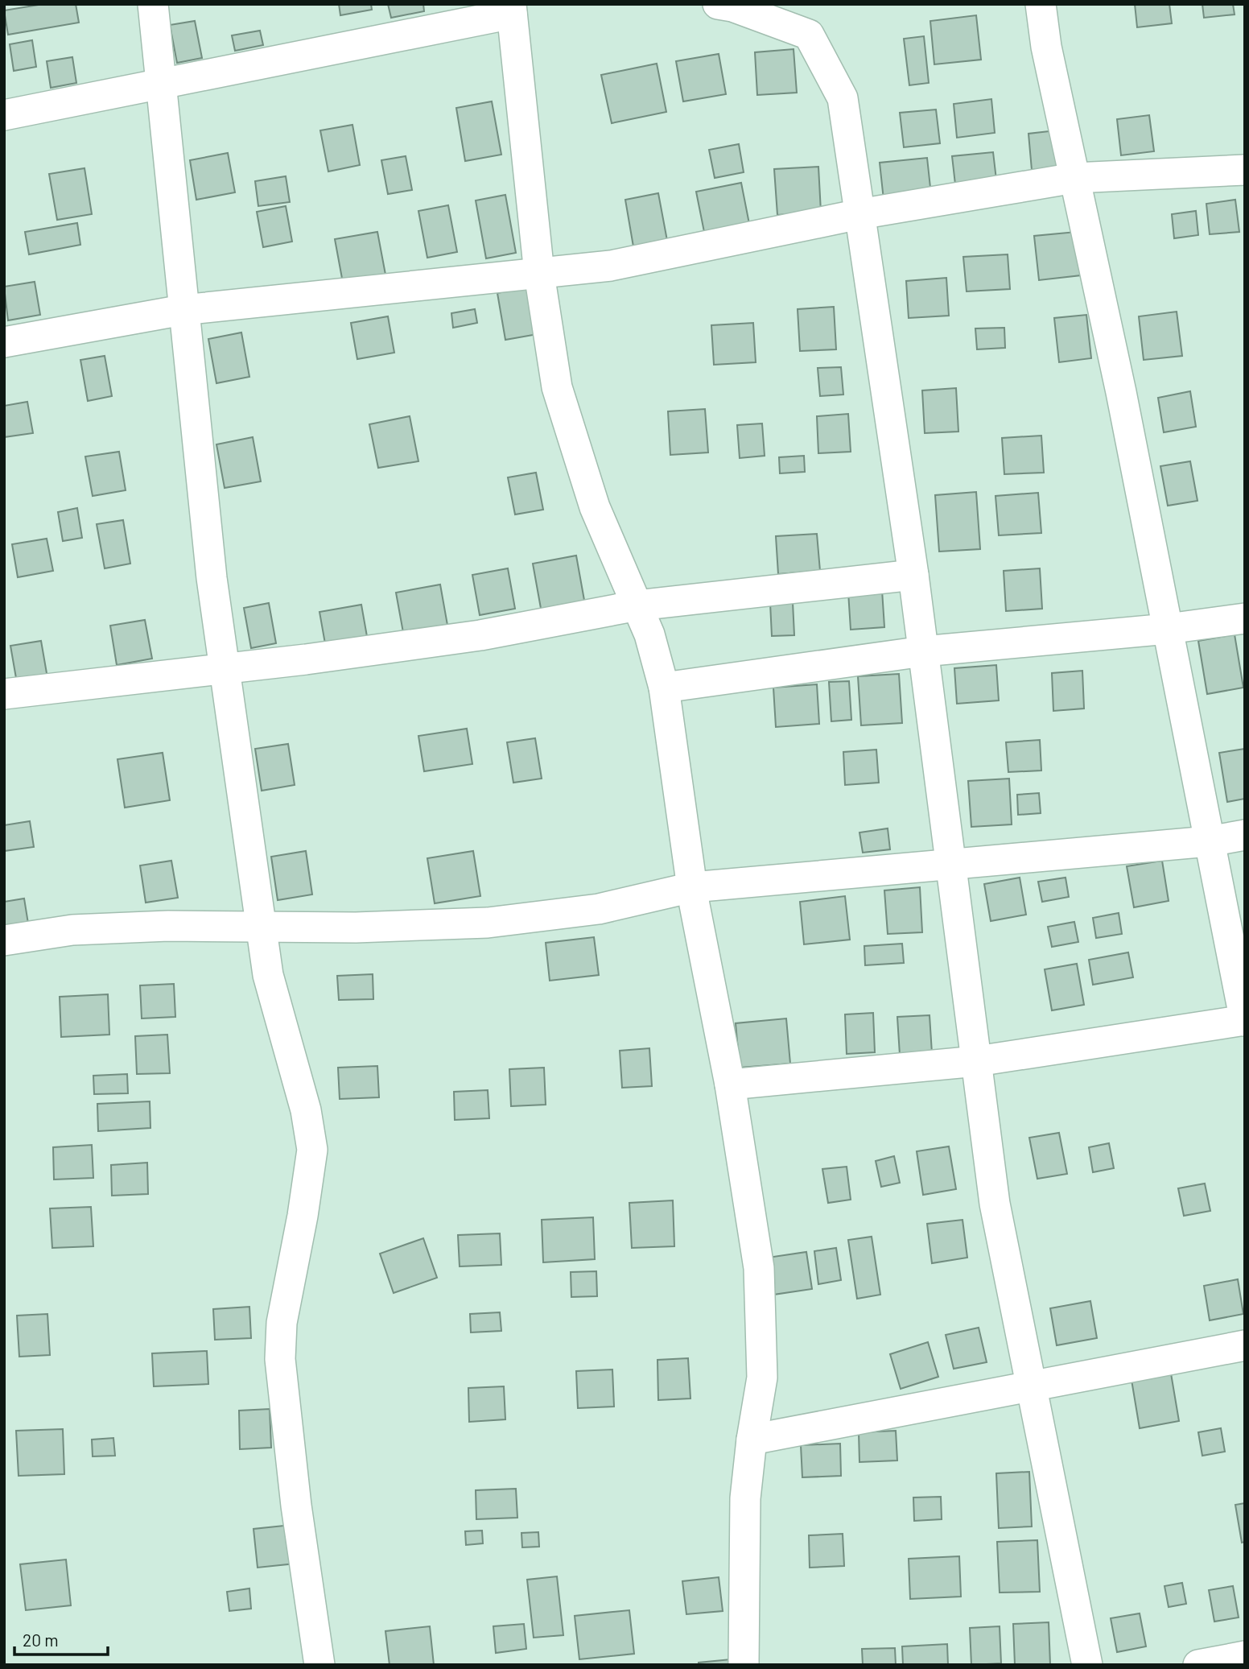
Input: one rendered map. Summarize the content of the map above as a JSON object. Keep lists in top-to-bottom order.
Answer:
{
  "scale_bar": "20 m"
}
